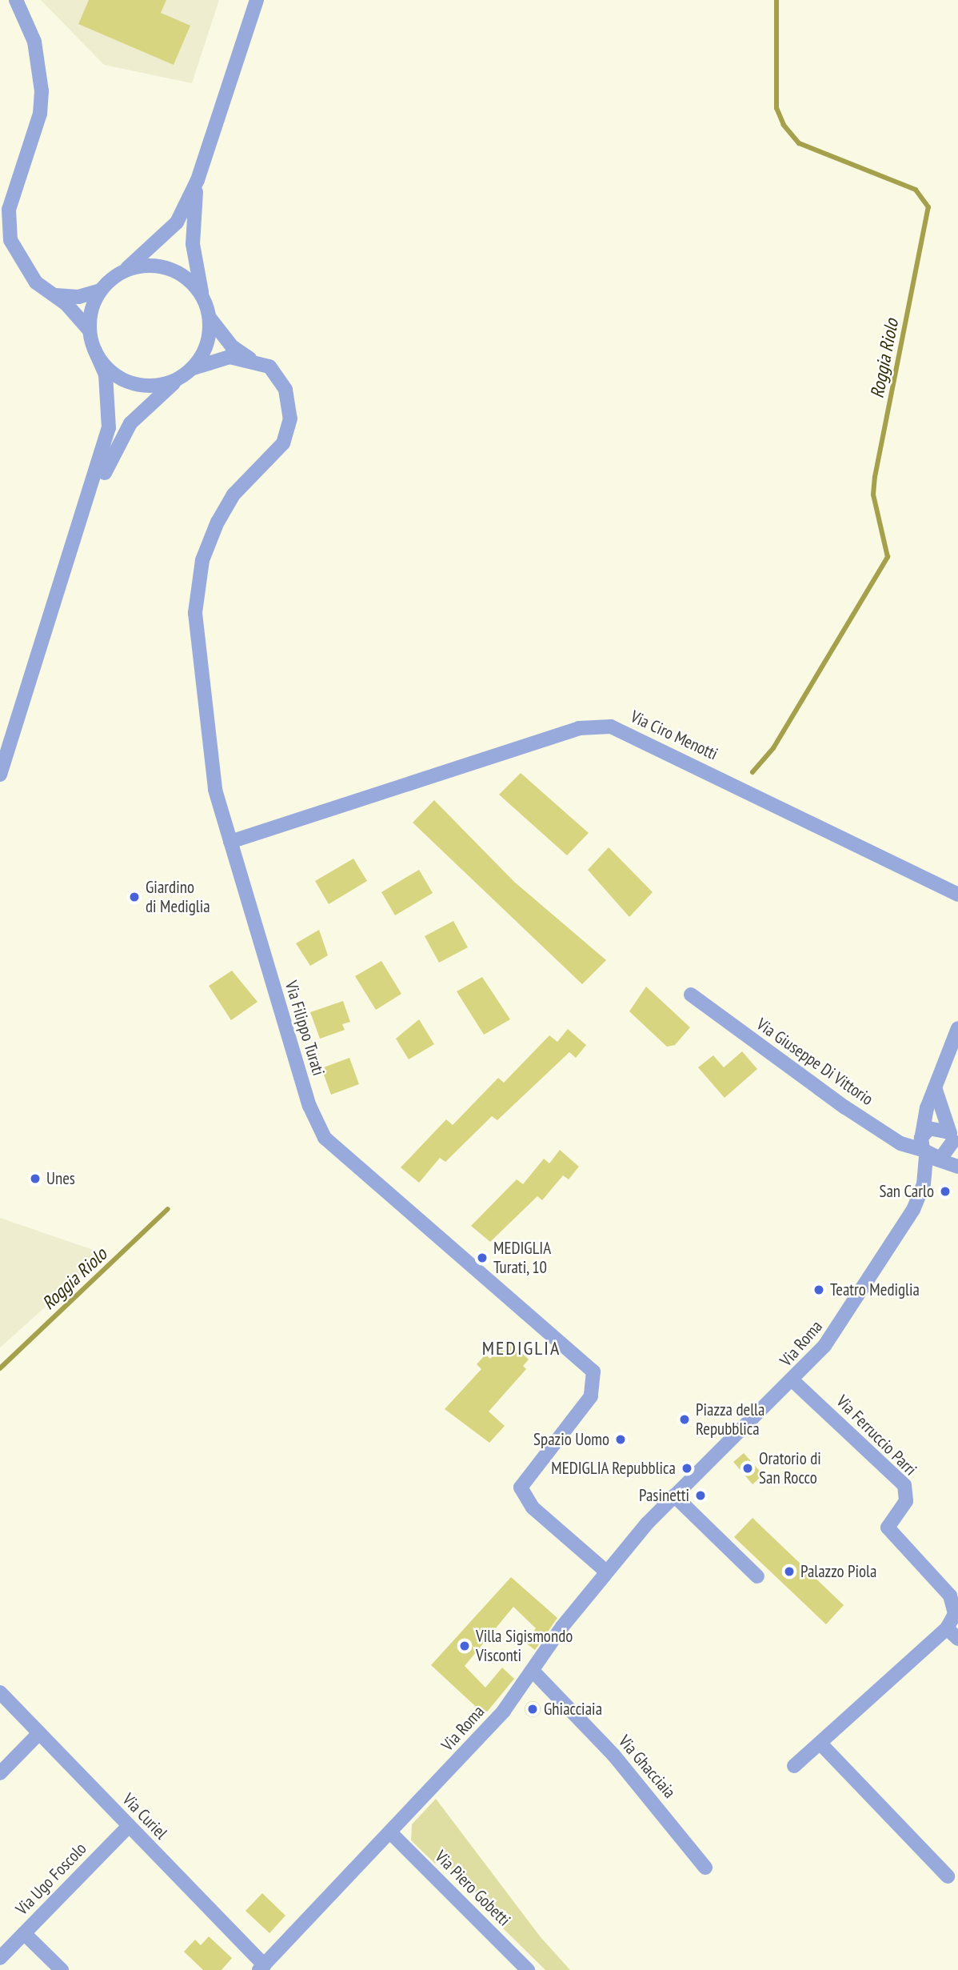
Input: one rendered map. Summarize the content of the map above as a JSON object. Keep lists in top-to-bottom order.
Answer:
{
  "streets": {
    "street": [
      "Via Ciro Menotti",
      "Via Filippo Turati",
      "Via Giuseppe Di Vittorio",
      "Via Roma",
      "Via Ferruccio Parri",
      "Via Ghacciaia",
      "Via Curiel",
      "Via Ugo Foscolo",
      "Via Piero Gobetti"
    ]
  },
  "crossings": [
    ["Via Ciro Menotti", "Via Filippo Turati"],
    ["Via Filippo Turati", "Via Roma"],
    ["Via Giuseppe Di Vittorio", "Via Roma"],
    ["Via Roma", "Via Ferruccio Parri"],
    ["Via Roma", "Via Ghacciaia"],
    ["Via Roma", "Via Curiel"],
    ["Via Roma", "Via Piero Gobetti"],
    ["Via Curiel", "Via Ugo Foscolo"]
  ],
  "districts": ["MEDIGLIA"],
  "water": ["Roggia Riolo"],
  "places": [
    "Giardino di Mediglia",
    "Unes",
    "San Carlo",
    "MEDIGLIA Turati, 10",
    "Teatro Mediglia",
    "Piazza della Repubblica",
    "Spazio Uomo",
    "MEDIGLIA Repubblica",
    "Oratorio di San Rocco",
    "Pasinetti",
    "Palazzo Piola",
    "Villa Sigismondo Visconti",
    "Ghiacciaia"
  ]
}
